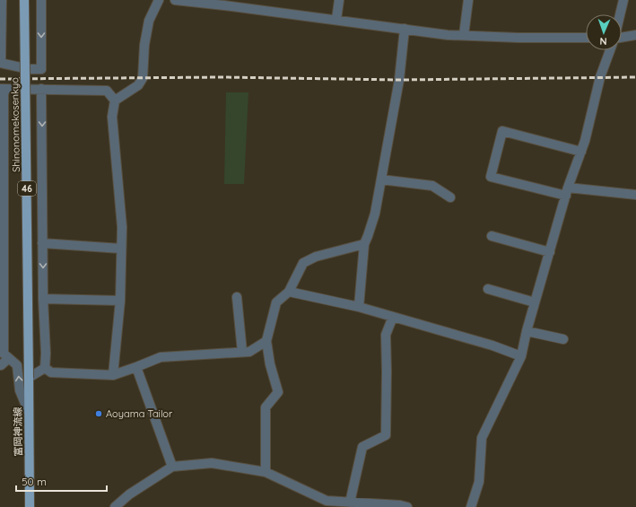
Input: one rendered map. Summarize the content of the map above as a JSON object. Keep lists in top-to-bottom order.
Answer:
{
  "streets": {
    "main road": ["Shinonomekosenkyo", "46", "富岡神流線"]
  },
  "crossings": [
    ["Shinonomekosenkyo", "富岡神流線"]
  ],
  "places": ["Aoyama Tailor"],
  "scale_bar": "50 m",
  "north": "bottom"
}
